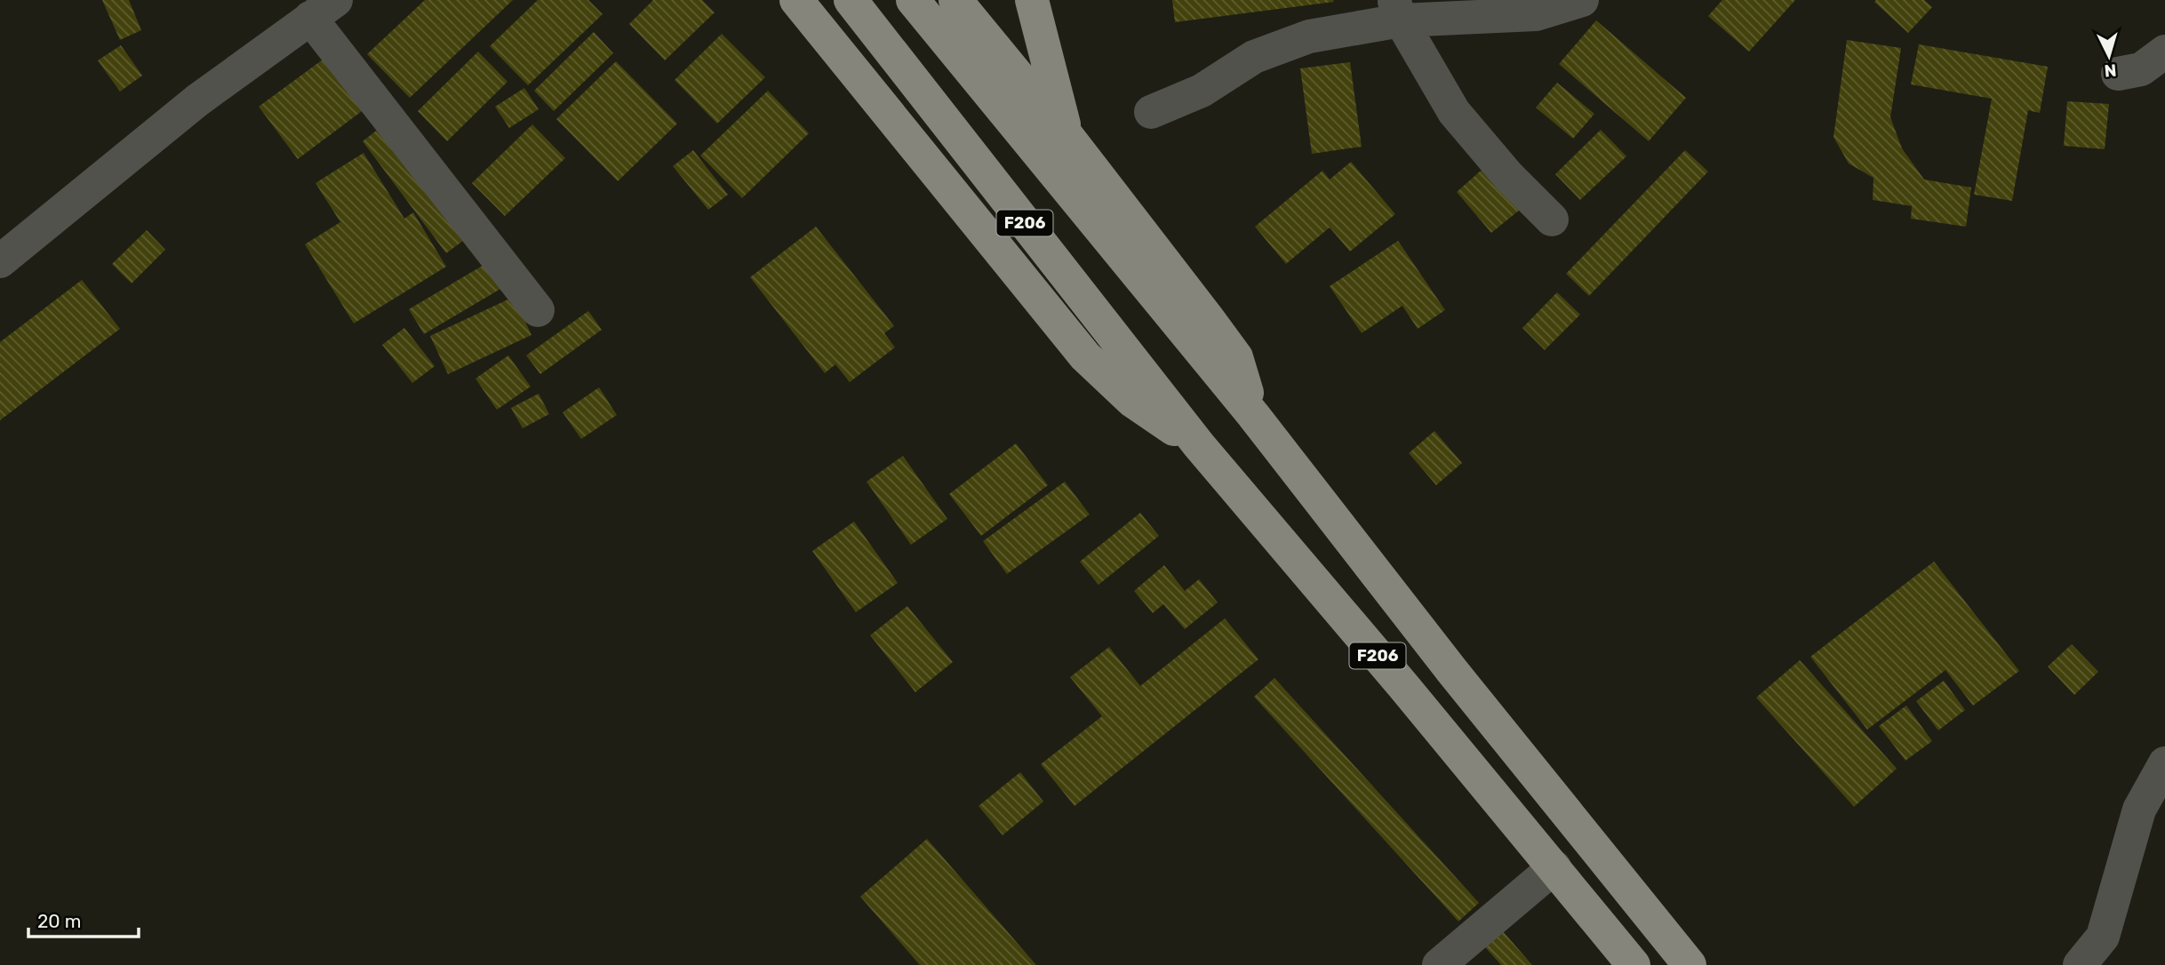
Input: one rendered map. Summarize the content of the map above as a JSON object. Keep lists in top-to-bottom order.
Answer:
{
  "streets": {
    "main road": ["F206"]
  },
  "scale_bar": "20 m",
  "north": "bottom"
}
